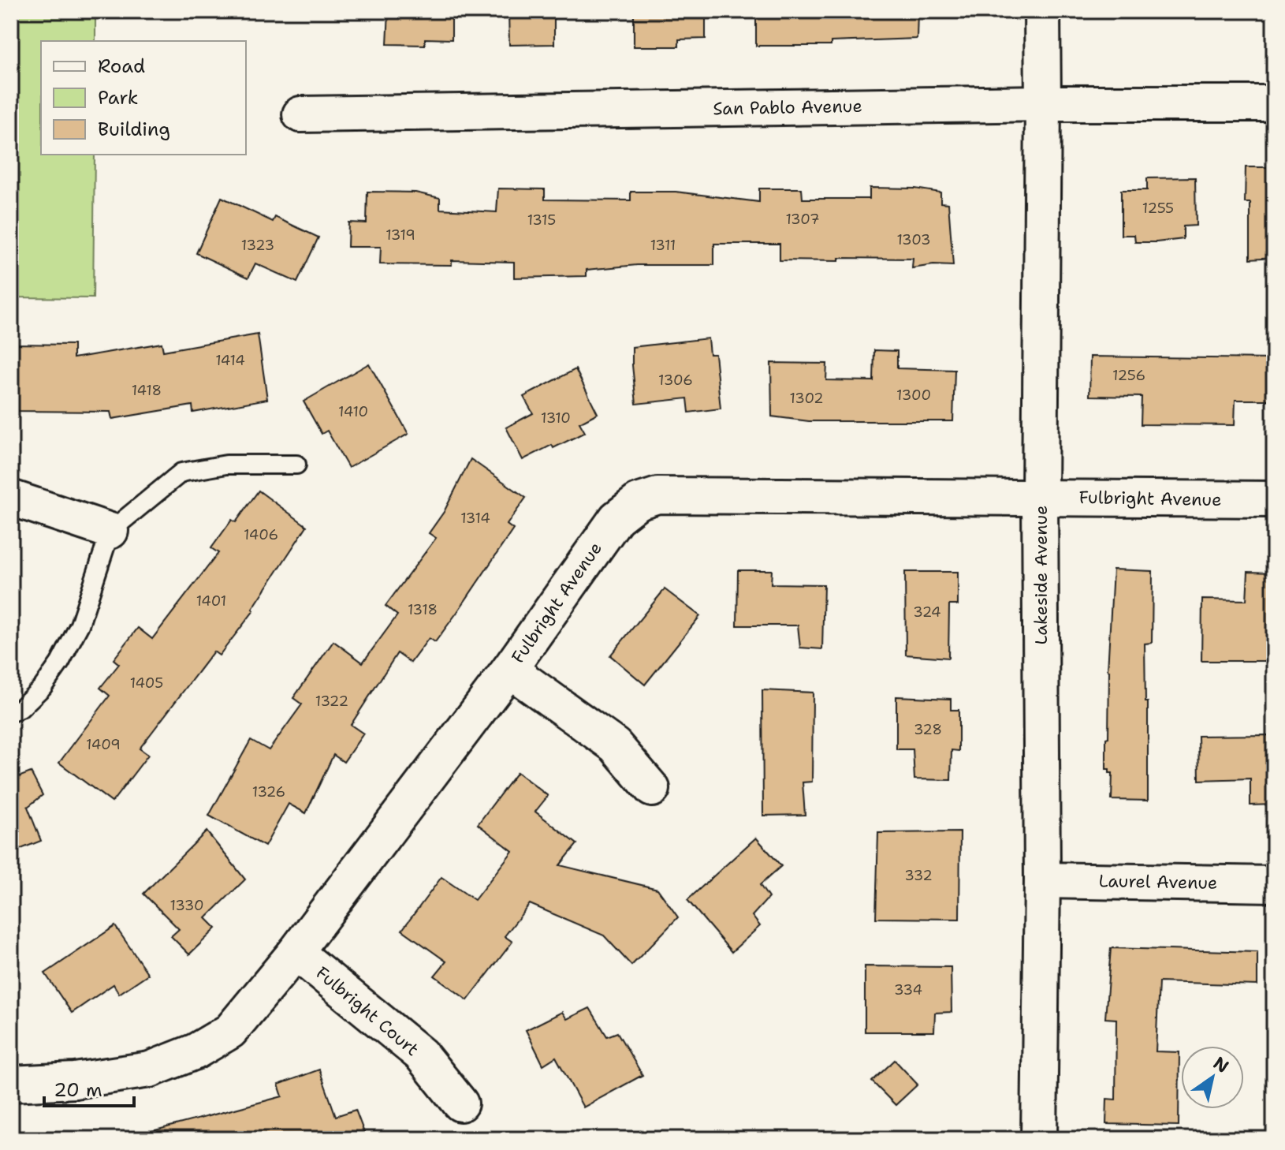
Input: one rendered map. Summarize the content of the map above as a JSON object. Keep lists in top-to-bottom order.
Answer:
{
  "streets": {
    "street": [
      "San Pablo Avenue",
      "Fulbright Avenue",
      "Lakeside Avenue",
      "Laurel Avenue",
      "Fulbright Court"
    ]
  },
  "crossings": [
    ["San Pablo Avenue", "Lakeside Avenue"],
    ["Fulbright Avenue", "Lakeside Avenue"],
    ["Fulbright Avenue", "Fulbright Court"],
    ["Lakeside Avenue", "Laurel Avenue"]
  ],
  "house_numbers": [
    "1255",
    "1307",
    "1315",
    "1319",
    "1303",
    "1323",
    "1311",
    "1414",
    "1256",
    "1306",
    "1418",
    "1300",
    "1302",
    "1410",
    "1310",
    "1314",
    "1406",
    "1401",
    "1318",
    "324",
    "1405",
    "1322",
    "328",
    "1409",
    "1326",
    "332",
    "1330",
    "334"
  ],
  "legend": ["Road", "Park", "Building"],
  "scale_bar": "20 m",
  "north": "top right"
}
